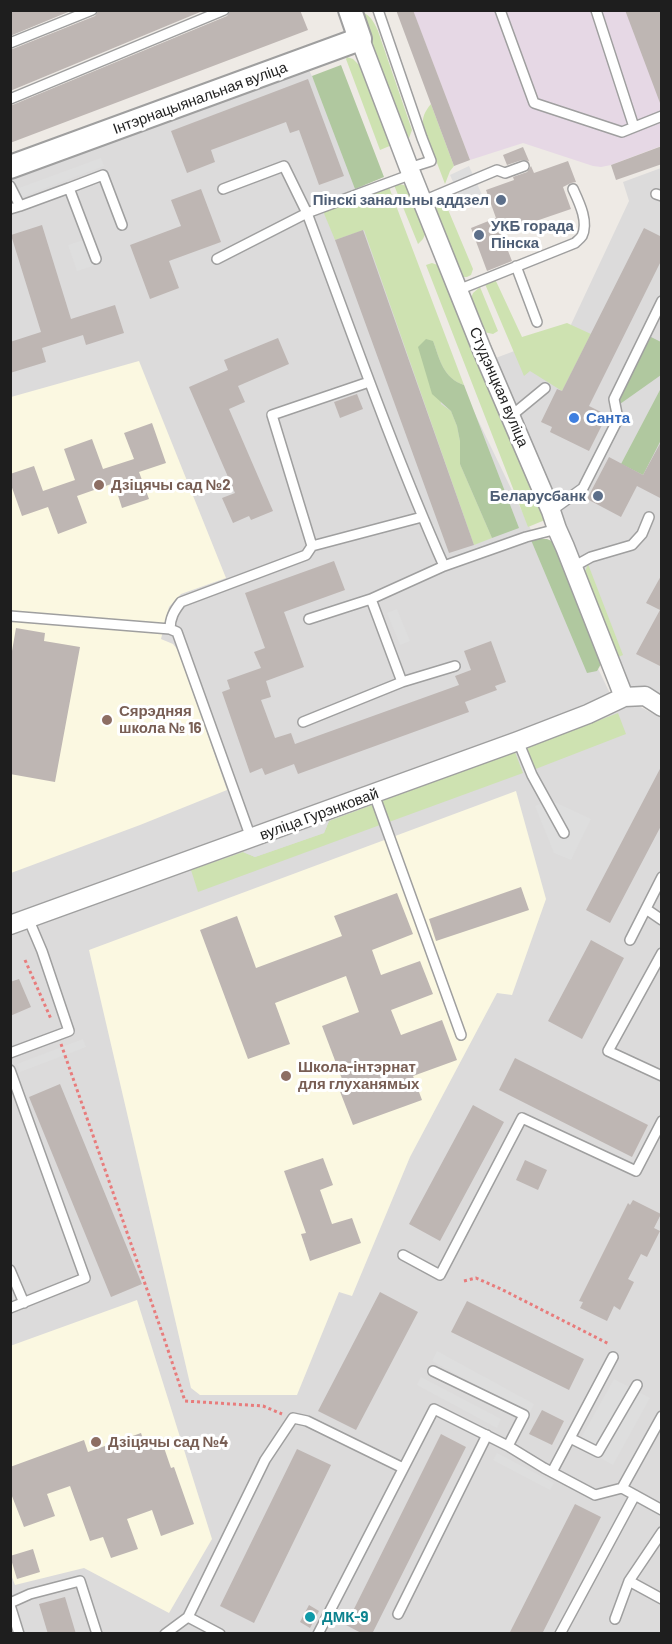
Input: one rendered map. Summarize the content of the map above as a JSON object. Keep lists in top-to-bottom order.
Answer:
{
  "streets": {
    "street": ["Інтэрнацыянальная вуліца", "Студэнцкая вуліца", "вуліца Гурэнковай"]
  },
  "crossings": [
    ["Інтэрнацыянальная вуліца", "Студэнцкая вуліца"],
    ["Студэнцкая вуліца", "вуліца Гурэнковай"]
  ],
  "places": [
    "Пінскі занальны аддзел",
    "УКБ горада Пінска",
    "Санта",
    "Дзіцячы сад №2",
    "Беларусбанк",
    "Сярэдняя школа № 16",
    "Школа-інтэрнат для глуханямых",
    "Дзіцячы сад №4",
    "ДМК-9"
  ]
}
